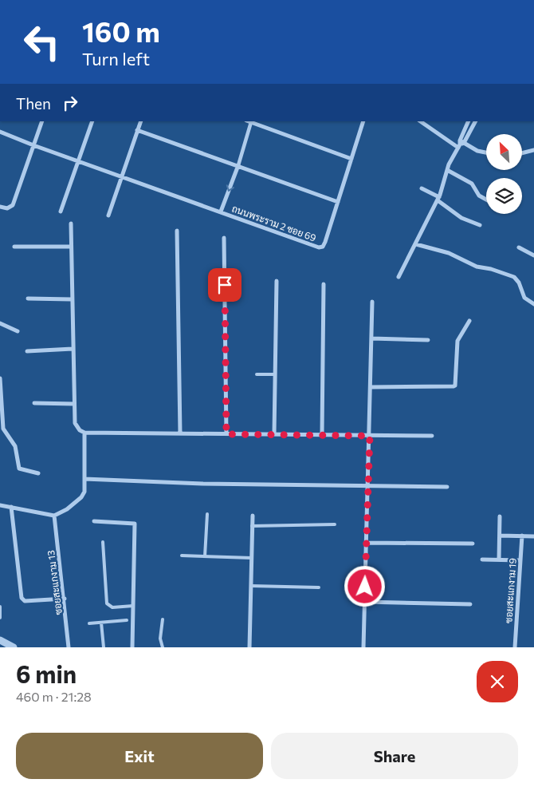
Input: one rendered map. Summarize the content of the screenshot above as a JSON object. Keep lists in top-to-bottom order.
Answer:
{
  "streets": {
    "street": ["ถนนพระราม 2 ซอย 69", "ซอยสะแกงาม 13", "ซอยสะแกงาม 19"]
  },
  "north": "top left",
  "page": {
    "turn": ["160 m", "Turn left"],
    "then": "Then",
    "heading": ["6 min", "460 m · 21:28"],
    "buttons": ["Exit", "Share"]
  }
}
